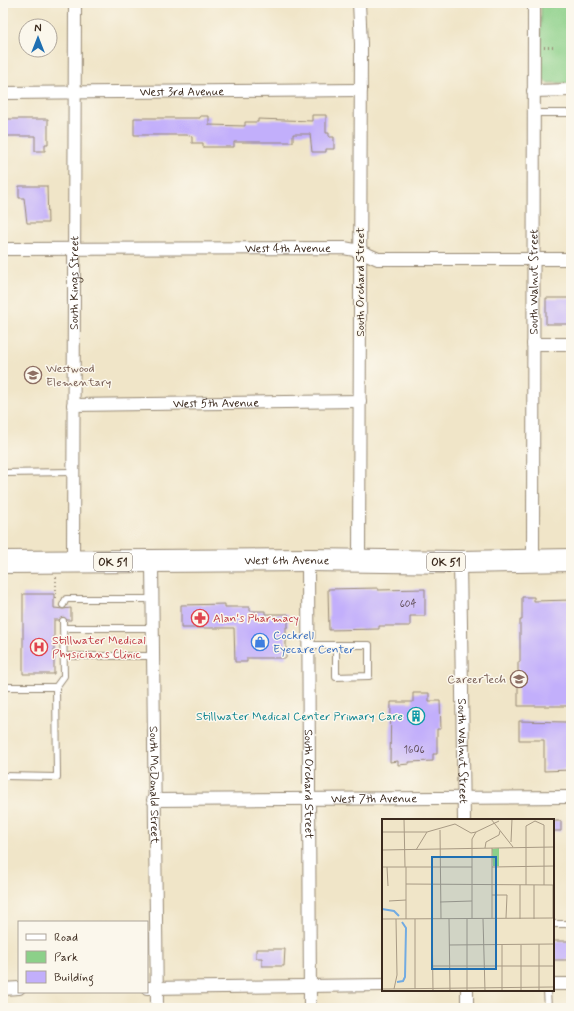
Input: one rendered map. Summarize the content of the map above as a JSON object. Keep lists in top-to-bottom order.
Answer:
{
  "streets": {
    "highway": ["West 6th Avenue", "OK 51"],
    "street": [
      "West 3rd Avenue",
      "West 4th Avenue",
      "South Orchard Street",
      "South Walnut Street",
      "South Kings Street",
      "West 5th Avenue",
      "South McDonald Street",
      "West 7th Avenue"
    ]
  },
  "crossings": [
    ["West 3rd Avenue", "South Orchard Street"],
    ["West 3rd Avenue", "South Kings Street"],
    ["West 4th Avenue", "South Orchard Street"],
    ["West 4th Avenue", "South Walnut Street"],
    ["West 4th Avenue", "South Kings Street"],
    ["South Orchard Street", "West 5th Avenue"],
    ["South Orchard Street", "West 6th Avenue"],
    ["South Orchard Street", "West 7th Avenue"],
    ["South Walnut Street", "West 6th Avenue"],
    ["South Walnut Street", "West 7th Avenue"],
    ["South Kings Street", "West 5th Avenue"],
    ["South Kings Street", "West 6th Avenue"],
    ["West 6th Avenue", "South McDonald Street"],
    ["South McDonald Street", "West 7th Avenue"]
  ],
  "places": {
    "school or university": ["Westwood Elementary", "CareerTech"],
    "pharmacy": ["Alan's Pharmacy"],
    "shop": ["Cockrell Eyecare Center"],
    "hospital": ["Stillwater Medical Physicians Clinic"],
    "building": ["Stillwater Medical Center Primary Care"]
  },
  "house_numbers": ["604", "1606"],
  "legend": ["Road", "Park", "Building"],
  "north": "top"
}
